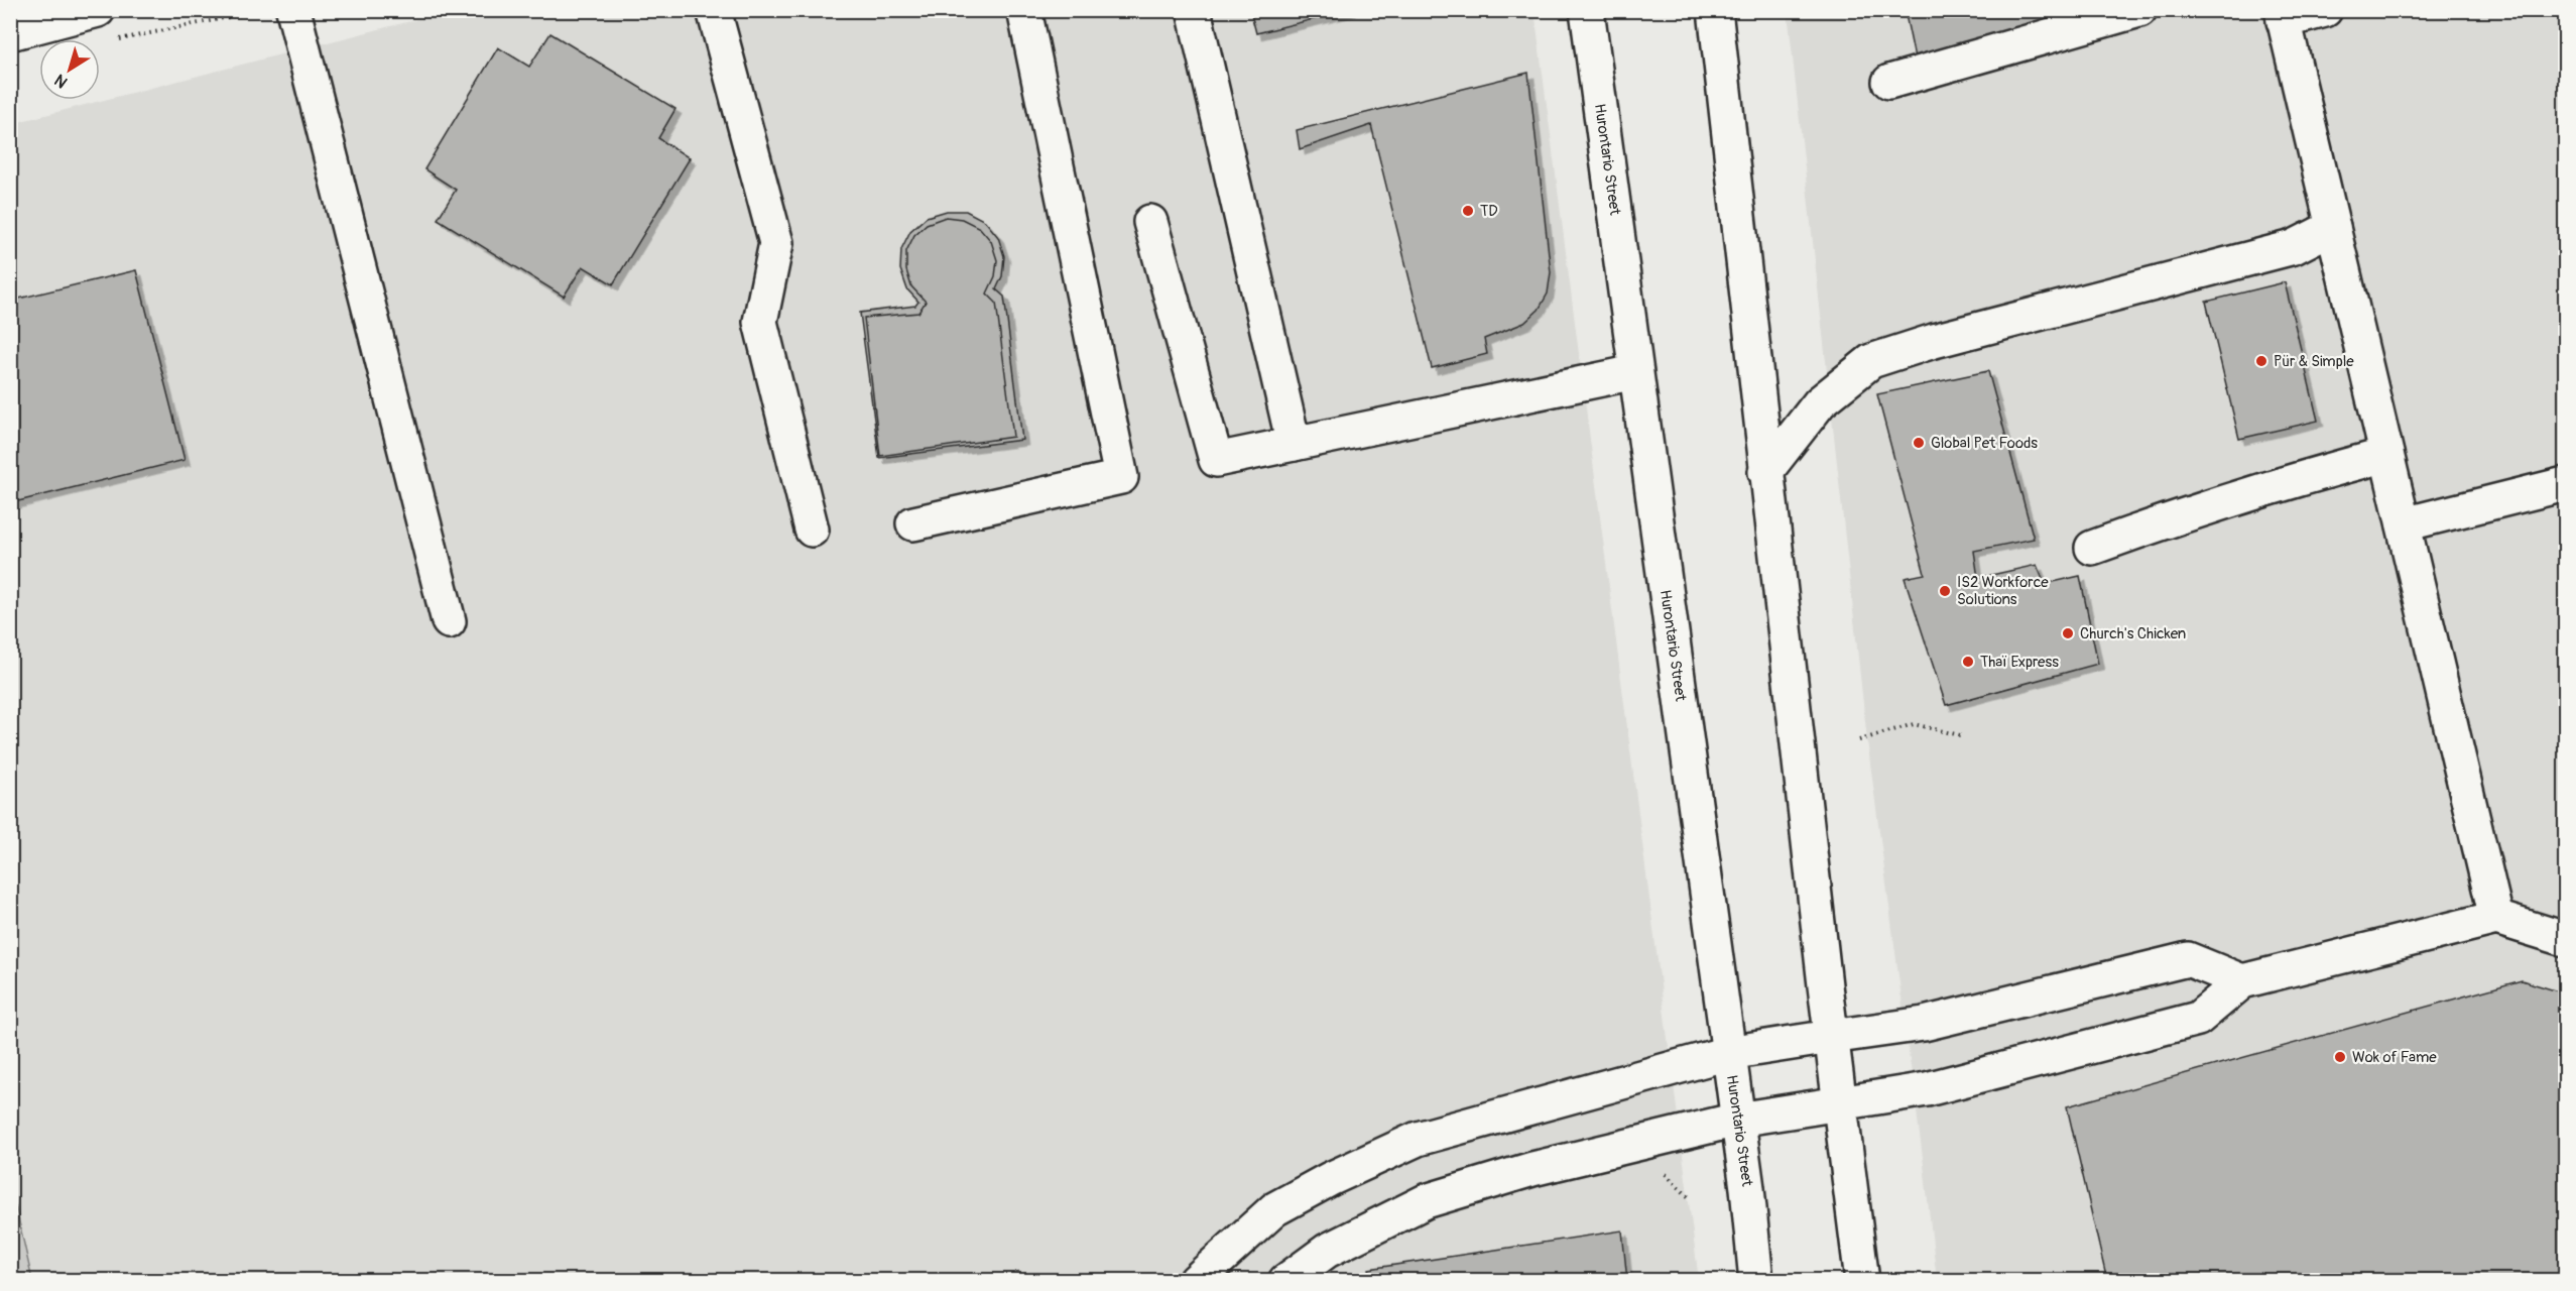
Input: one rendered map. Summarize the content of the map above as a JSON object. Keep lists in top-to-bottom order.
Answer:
{
  "streets": {
    "main road": ["Hurontario Street"]
  },
  "places": [
    "TD",
    "Pür & Simple",
    "Global Pet Foods",
    "IS2 Workforce Solutions",
    "Church's Chicken",
    "Thaï Express",
    "Wok of Fame"
  ],
  "north": "bottom left"
}
